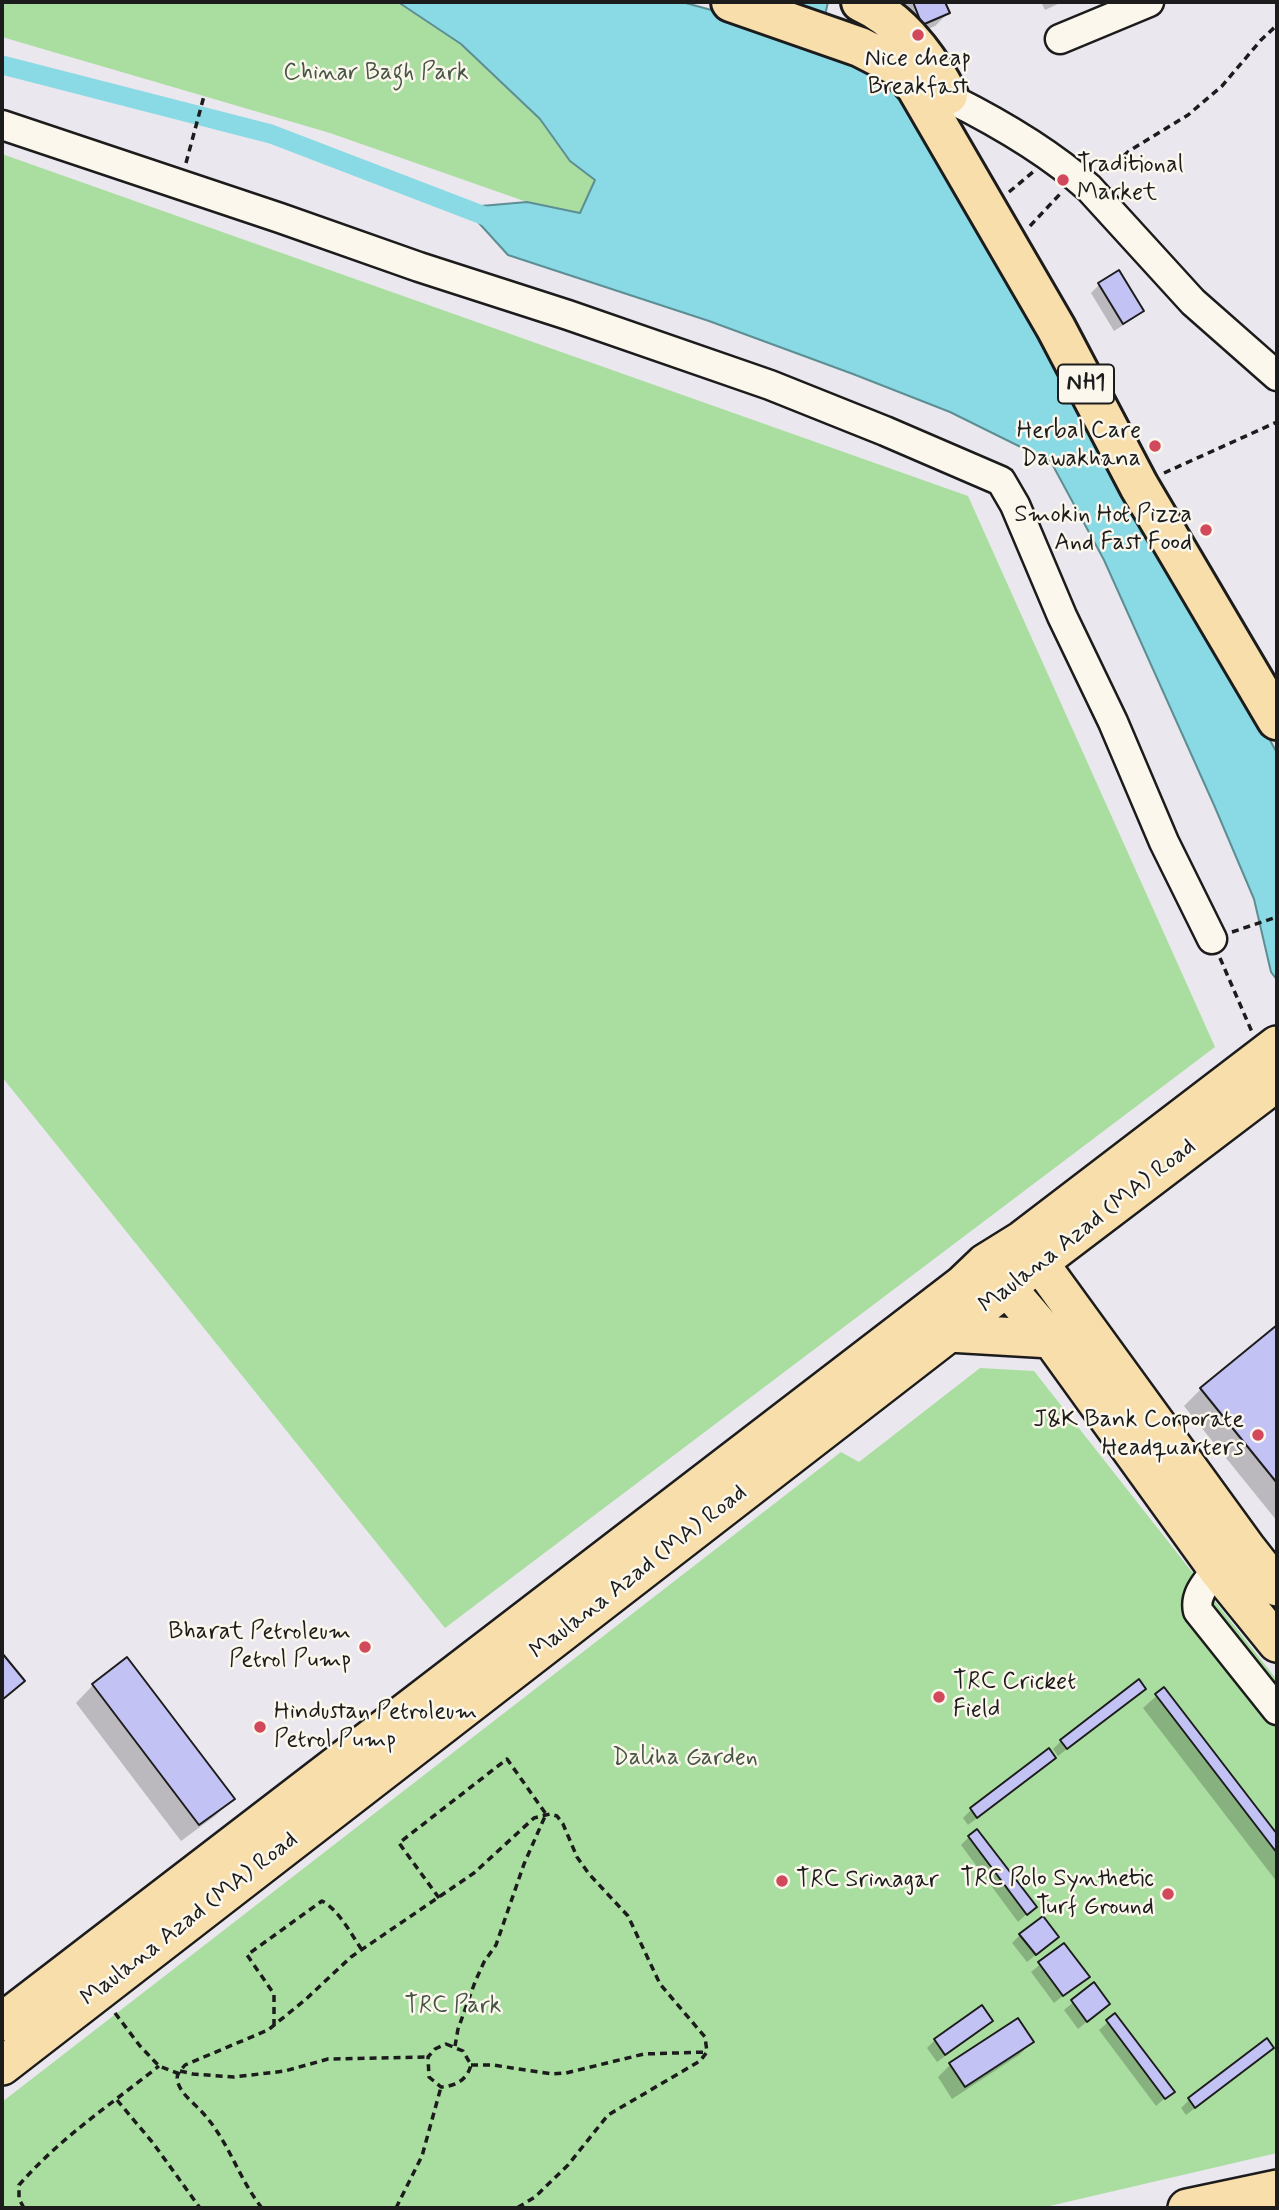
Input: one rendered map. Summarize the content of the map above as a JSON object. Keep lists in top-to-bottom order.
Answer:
{
  "streets": {
    "highway": ["NH1"],
    "main road": ["Maulana Azad (MA) Road"]
  },
  "parks": ["Chinar Bagh Park", "Daliha Garden", "TRC Park"],
  "places": [
    "Nice cheap Breakfast",
    "Traditional Market",
    "Herbal Care Dawakhana",
    "Smokin Hot Pizza And Fast Food",
    "J&K Bank Corporate Headquarters",
    "Bharat Petroleum Petrol Pump",
    "TRC Cricket Field",
    "Hindustan Petroleum Petrol Pump",
    "TRC Srinagar",
    "TRC Polo Synthetic Turf Ground"
  ]
}
